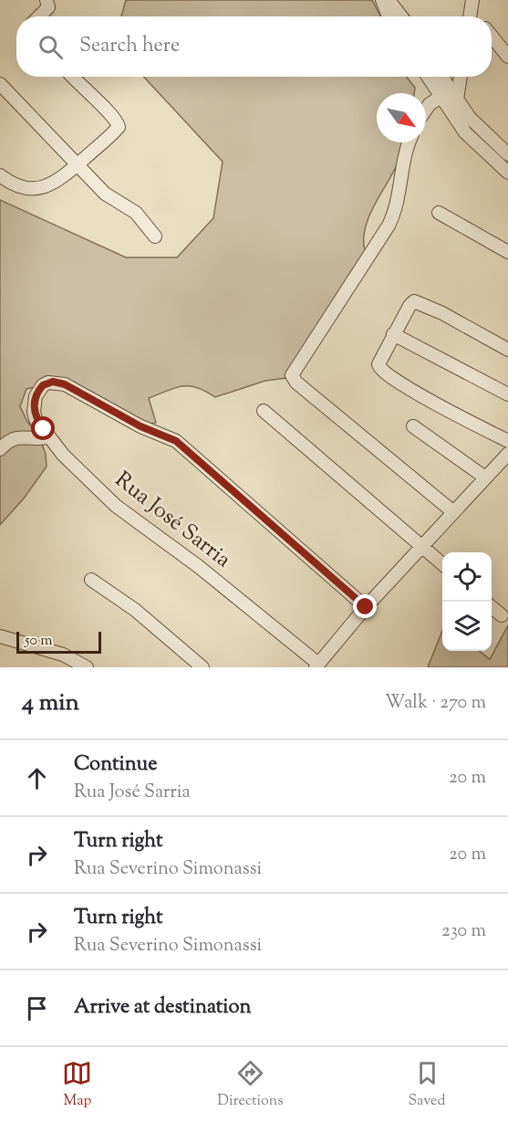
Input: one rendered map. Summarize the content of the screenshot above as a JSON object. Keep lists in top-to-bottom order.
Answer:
{
  "streets": {
    "street": ["Rua José Sarria"]
  },
  "scale_bar": "50 m",
  "north": "bottom right",
  "page": {
    "search": "Search here",
    "scale": "50 m",
    "heading": ["4 min", "Walk · 270 m"],
    "list": [
      ["Continue", "Rua José Sarria", "20 m"],
      ["Turn right", "Rua Severino Simonassi", "20 m"],
      ["Turn right", "Rua Severino Simonassi", "230 m"],
      "Arrive at destination"
    ],
    "nav": ["Map", "Directions", "Saved"]
  }
}
